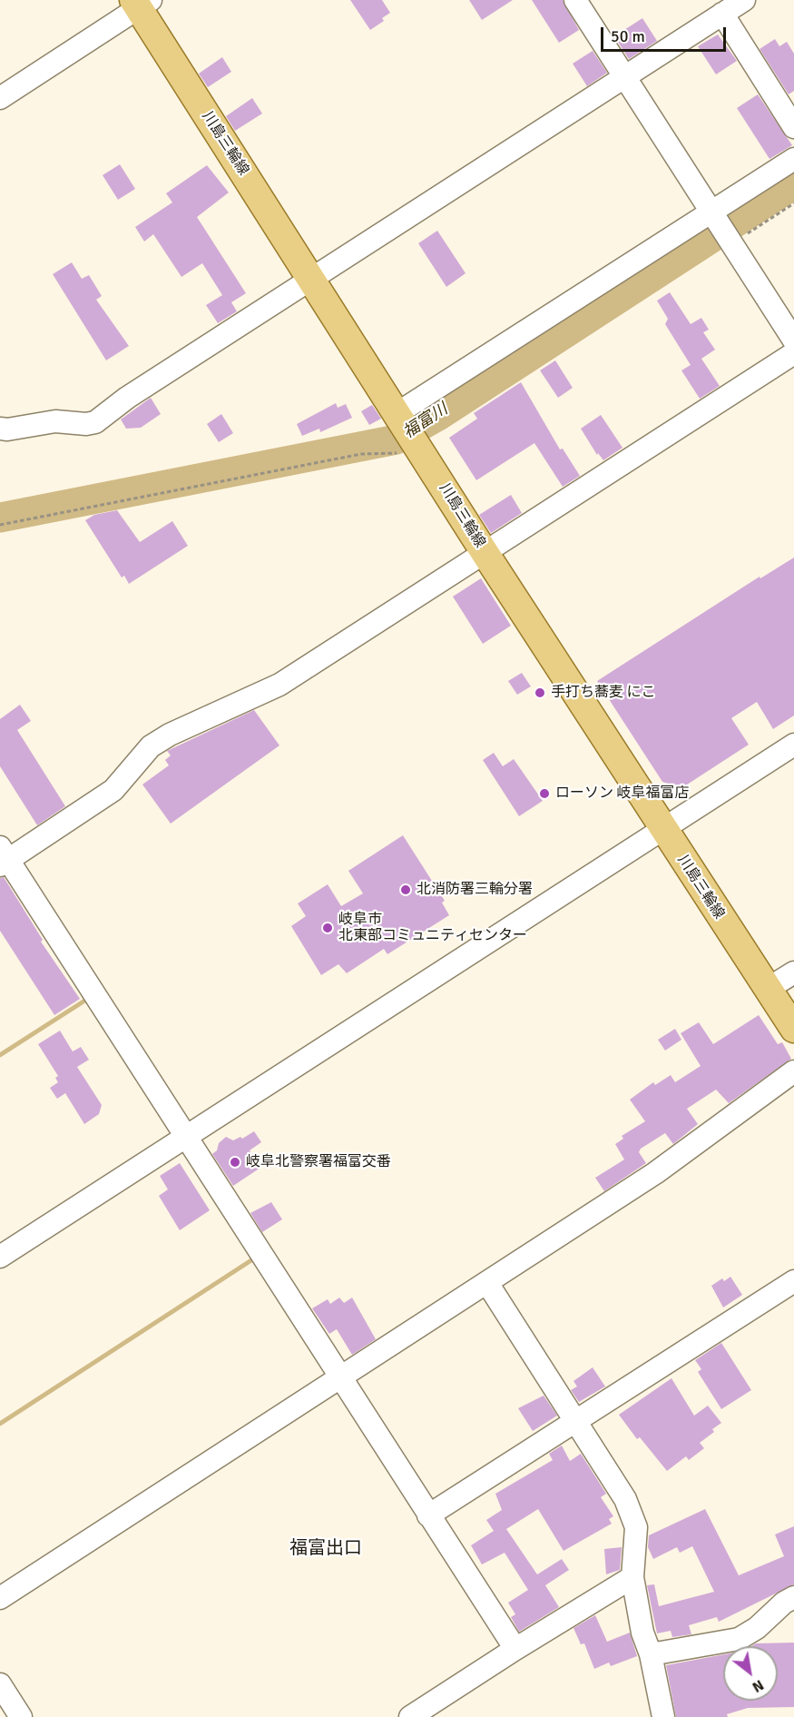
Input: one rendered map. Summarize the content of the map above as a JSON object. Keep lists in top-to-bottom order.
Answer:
{
  "streets": {
    "main road": ["川島三輪線"]
  },
  "districts": ["福富出口"],
  "water": ["福富川"],
  "places": [
    "手打ち蕎麦 にこ",
    "ローソン 岐阜福富店",
    "北消防署三輪分署",
    "岐阜市 北東部コミュニティセンター",
    "岐阜北警察署福富交番"
  ],
  "scale_bar": "50 m",
  "north": "bottom right"
}
